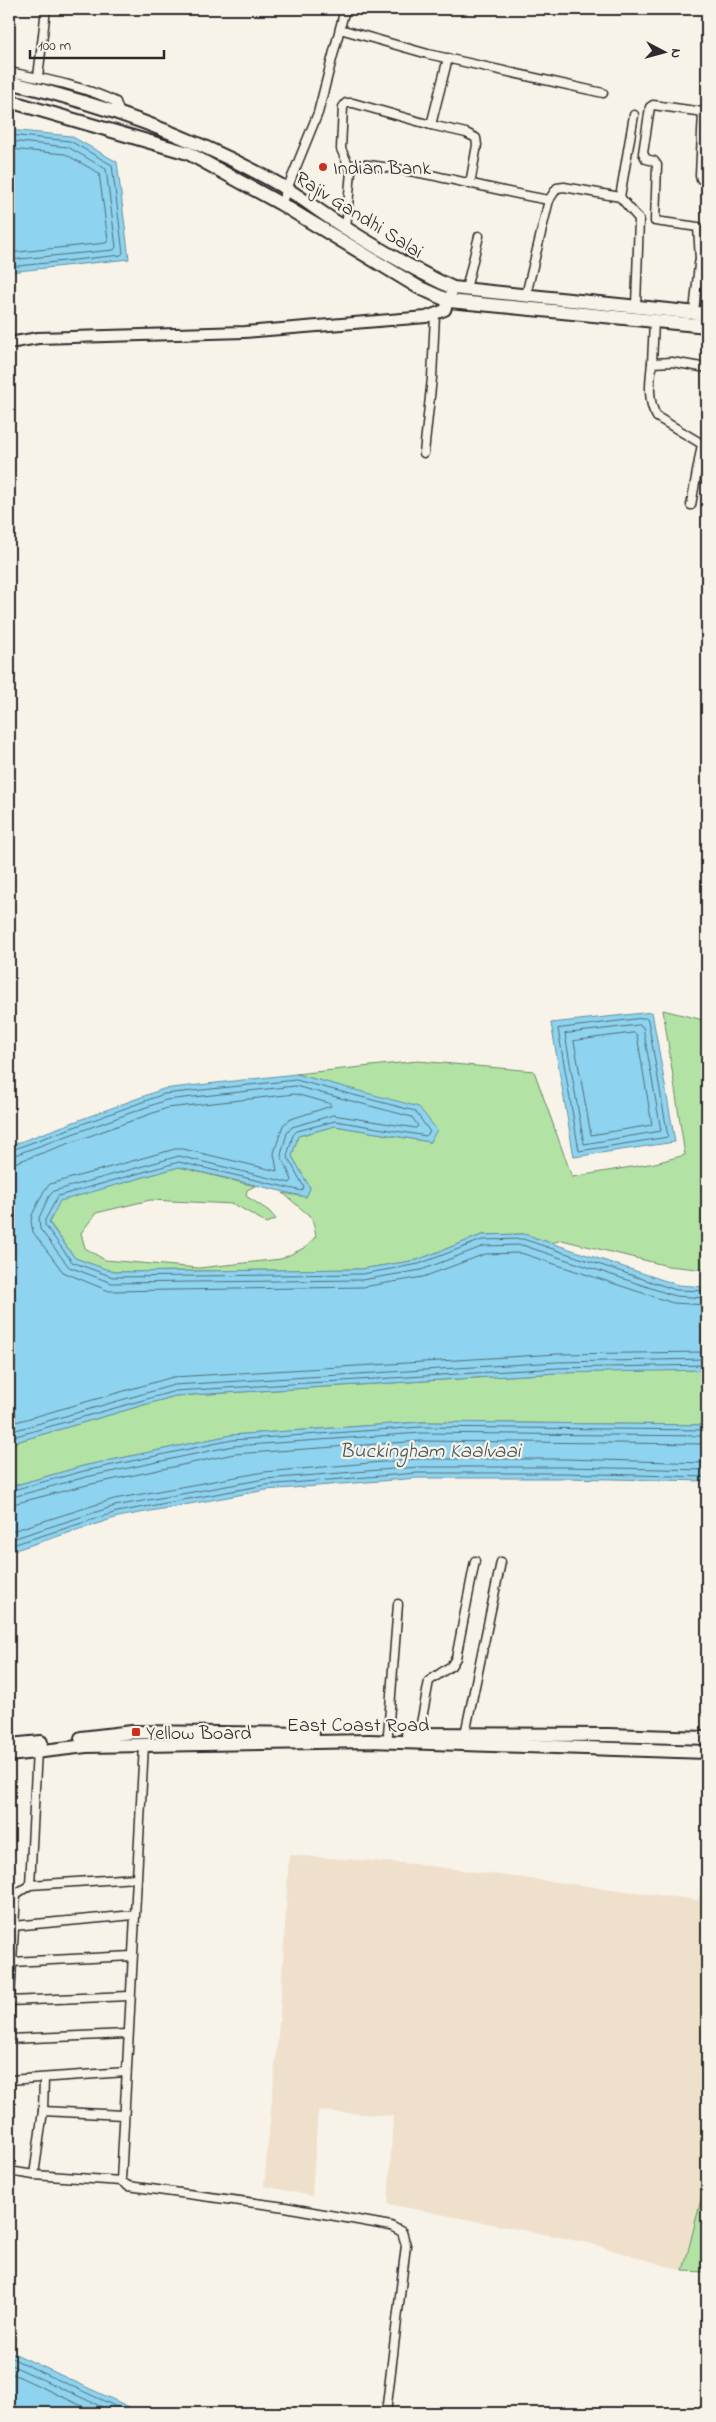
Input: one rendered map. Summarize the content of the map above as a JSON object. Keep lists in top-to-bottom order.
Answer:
{
  "streets": {
    "main road": ["Rajiv Gandhi Salai", "East Coast Road"]
  },
  "water": ["Buckingham Kaalvaai"],
  "places": {
    "other": ["Indian Bank"],
    "transit": ["Yellow Board"]
  },
  "scale_bar": "100 m",
  "north": "right"
}
